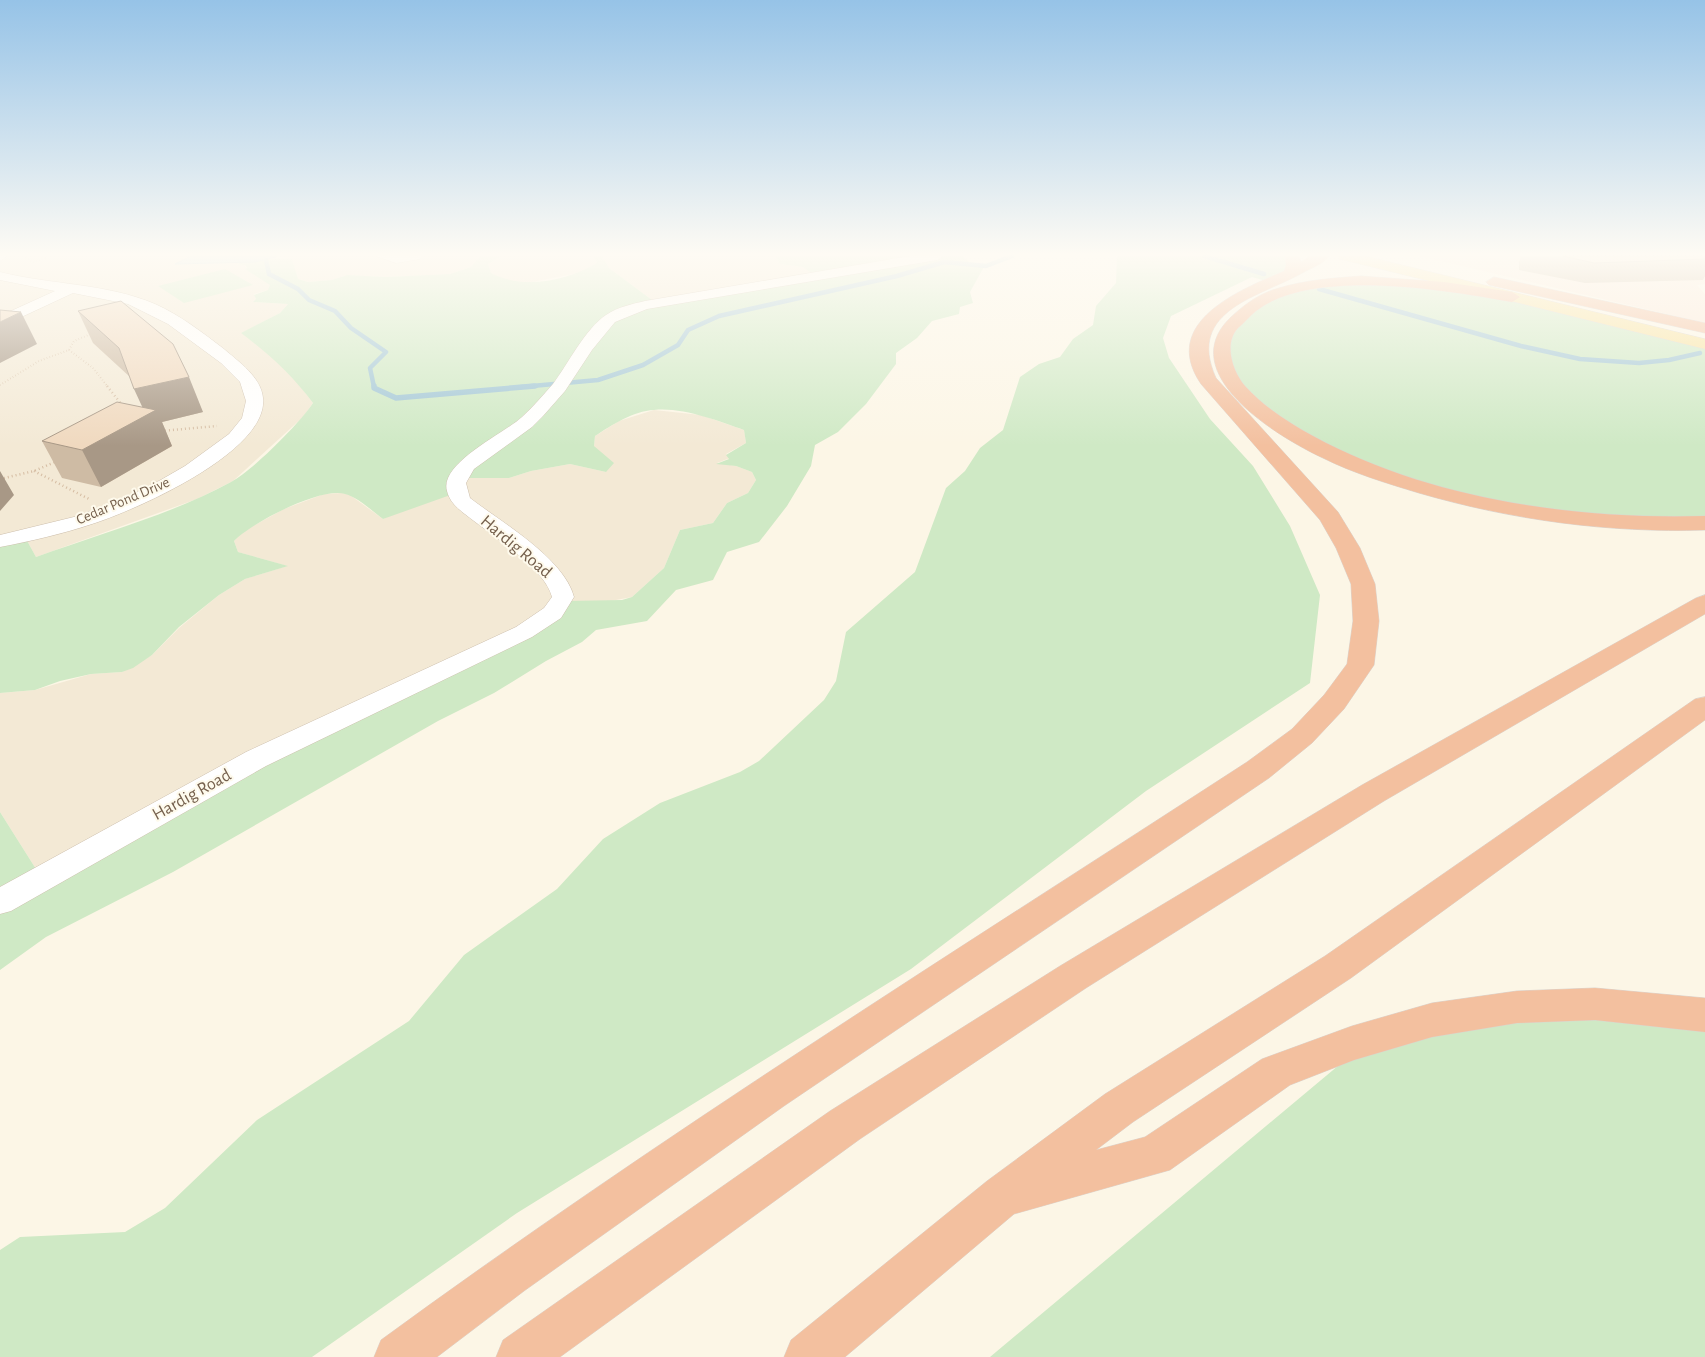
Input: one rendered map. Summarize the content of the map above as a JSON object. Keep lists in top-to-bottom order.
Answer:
{
  "streets": {
    "street": ["Cedar Pond Drive", "Hardig Road"]
  }
}
